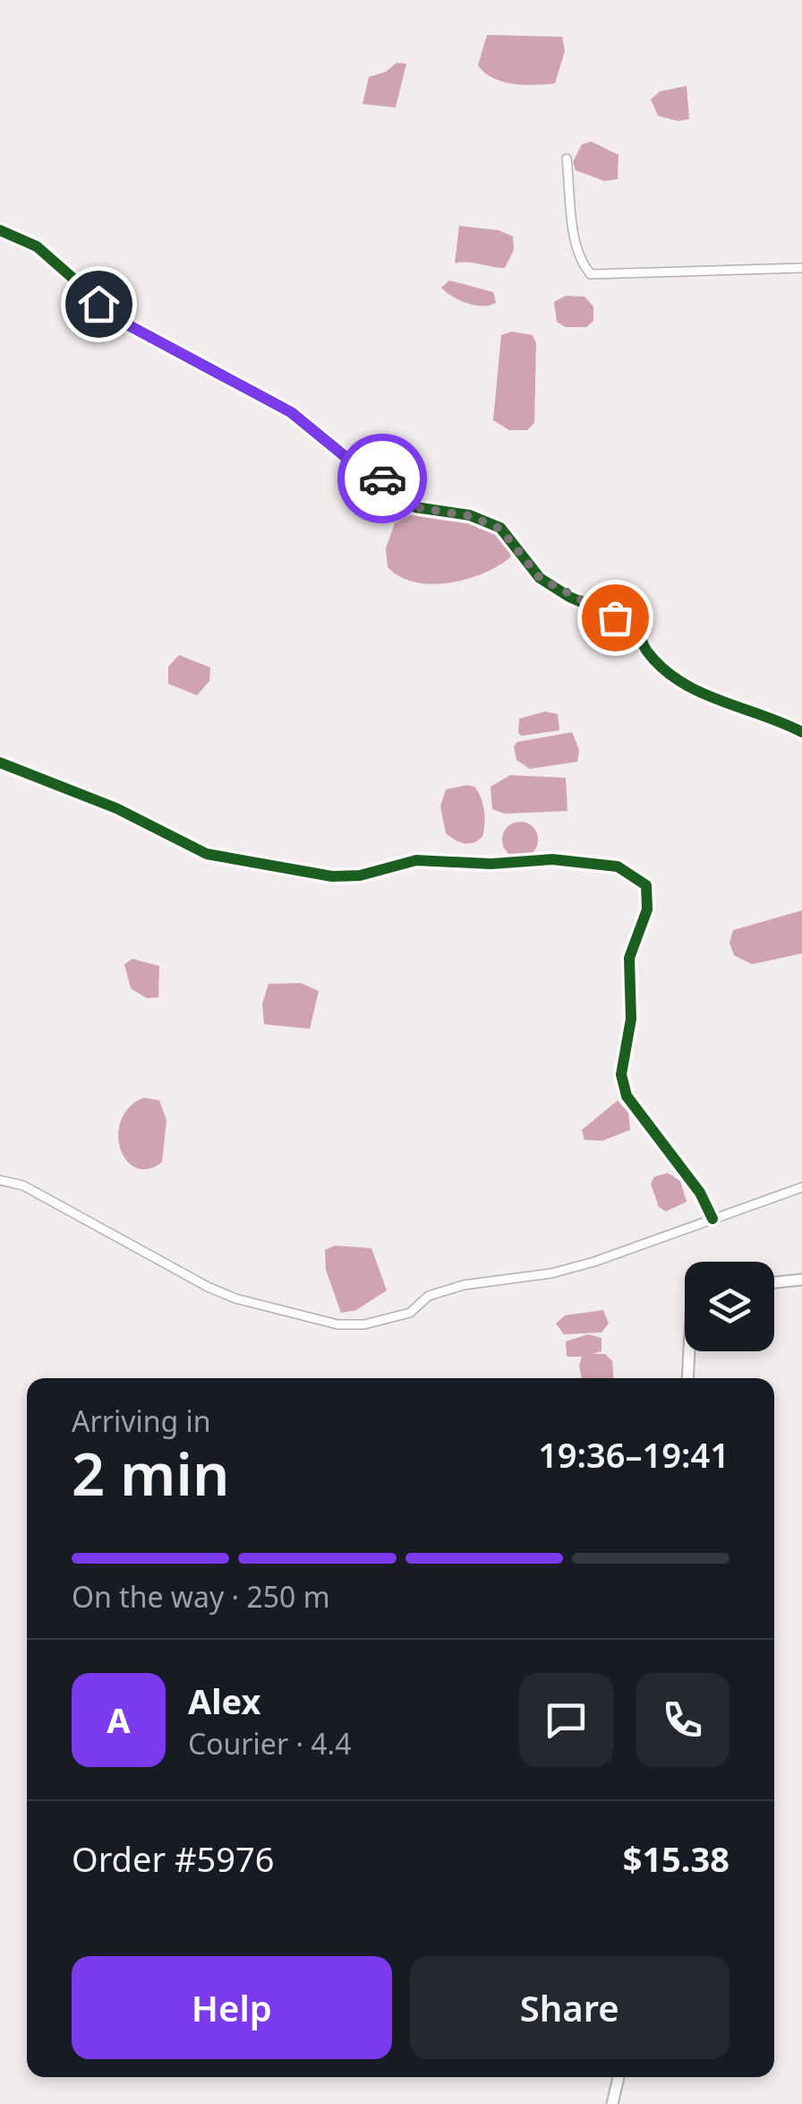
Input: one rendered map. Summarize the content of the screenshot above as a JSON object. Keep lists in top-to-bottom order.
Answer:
{
  "page": {
    "heading": ["2 min", "Arriving in", "19:36–19:41"],
    "panel": [
      "Alex",
      "Courier · 4.4",
      "Order #5976",
      "$15.38"
    ],
    "bar": "On the way · 250 m",
    "round": "A",
    "buttons": ["Help", "Share"]
  }
}
